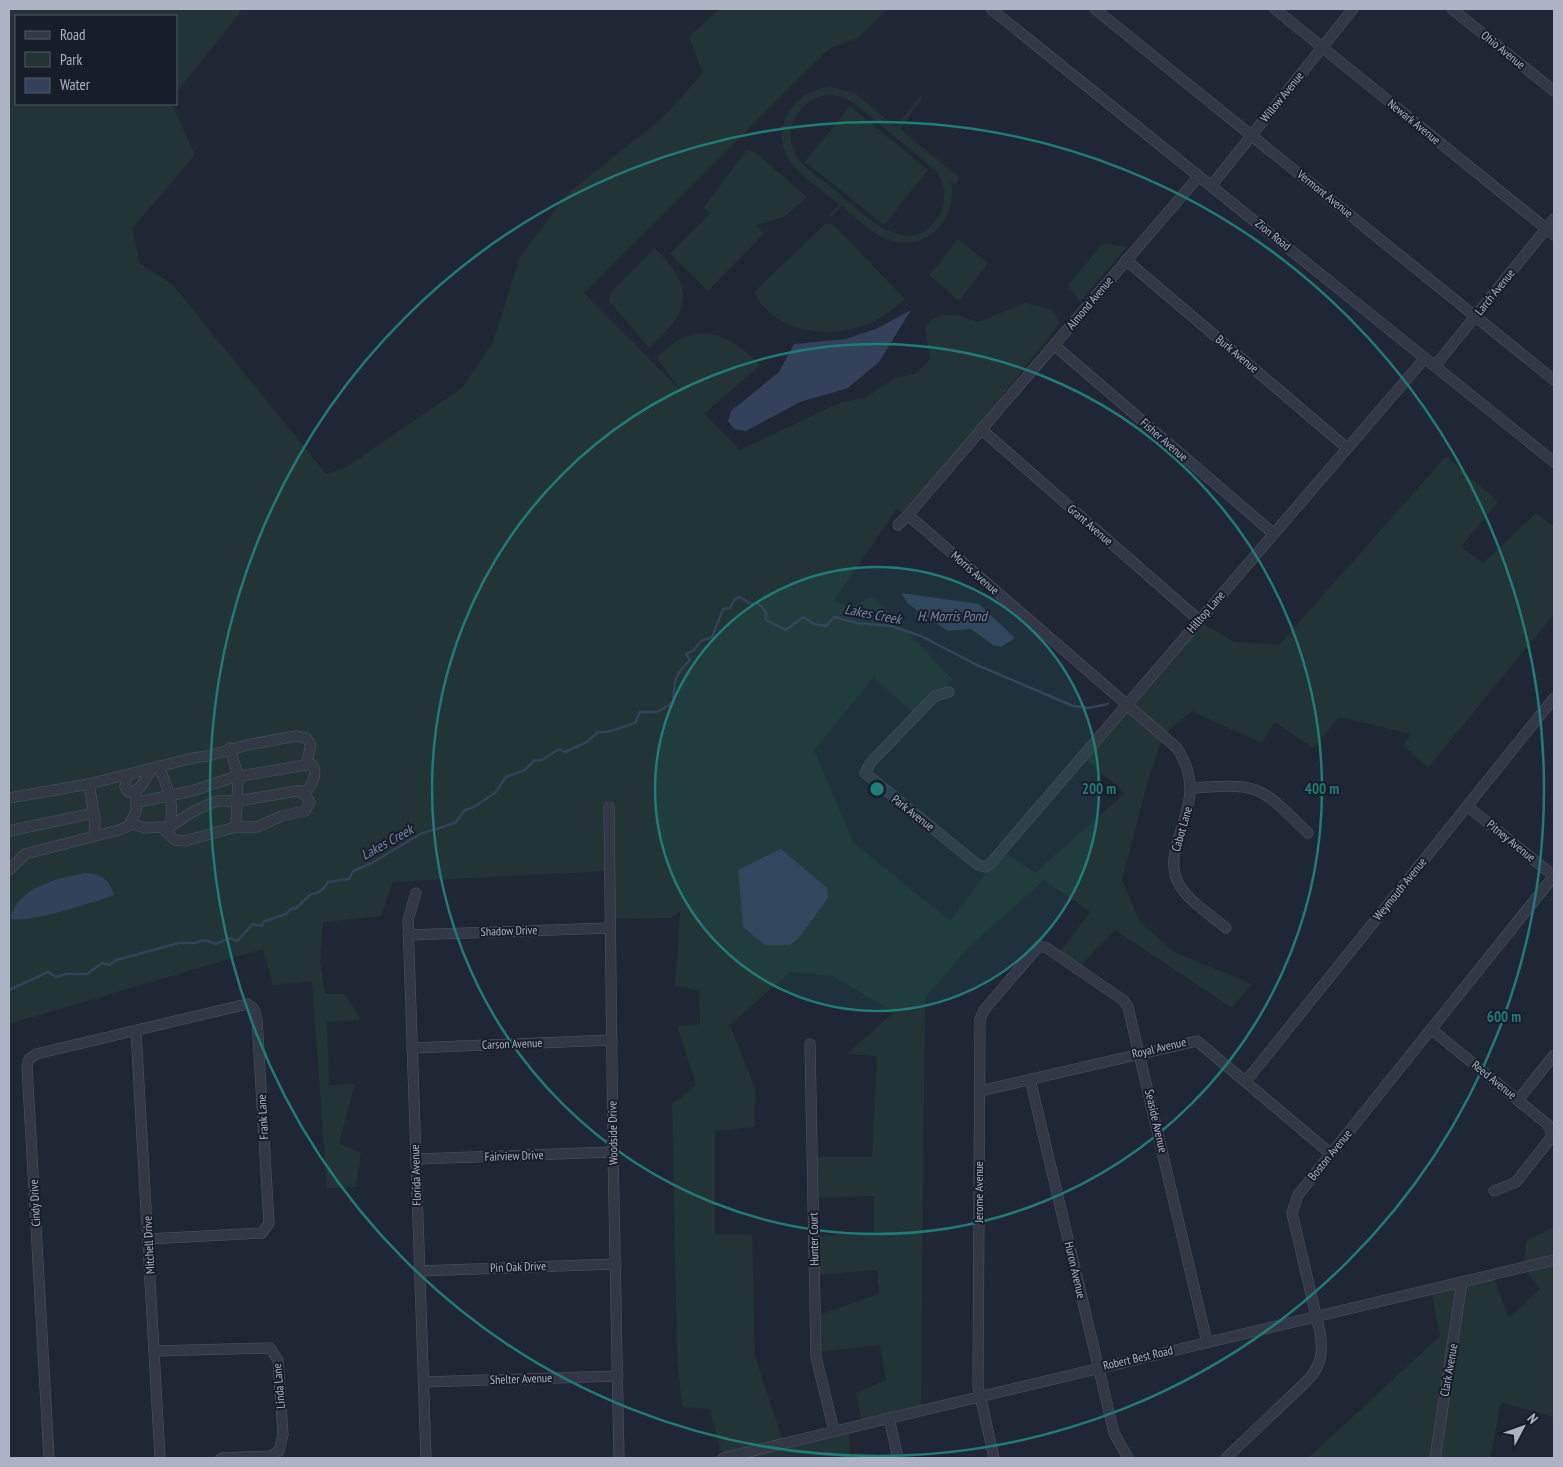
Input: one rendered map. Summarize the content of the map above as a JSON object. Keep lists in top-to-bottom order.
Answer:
{
  "streets": {
    "street": [
      "Ohio Avenue",
      "Willow Avenue",
      "Newark Avenue",
      "Vermont Avenue",
      "Zion Road",
      "Larch Avenue",
      "Almond Avenue",
      "Burk Avenue",
      "Fisher Avenue",
      "Grant Avenue",
      "Morris Avenue",
      "Hilltop Lane",
      "Park Avenue",
      "Cabot Lane",
      "Pitney Avenue",
      "Weymouth Avenue",
      "Shadow Drive",
      "Carson Avenue",
      "Royal Avenue",
      "Reed Avenue",
      "Frank Lane",
      "Seaside Avenue",
      "Woodside Drive",
      "Boston Avenue",
      "Fairview Drive",
      "Florida Avenue",
      "Jerome Avenue",
      "Cindy Drive",
      "Hunter Court",
      "Mitchell Drive",
      "Pin Oak Drive",
      "Huron Avenue",
      "Robert Best Road",
      "Clark Avenue",
      "Shelter Avenue",
      "Linda Lane"
    ]
  },
  "crossings": [
    ["Willow Avenue", "Newark Avenue"],
    ["Willow Avenue", "Vermont Avenue"],
    ["Willow Avenue", "Zion Road"],
    ["Newark Avenue", "Larch Avenue"],
    ["Vermont Avenue", "Larch Avenue"],
    ["Zion Road", "Larch Avenue"],
    ["Zion Road", "Almond Avenue"],
    ["Zion Road", "Hilltop Lane"],
    ["Almond Avenue", "Burk Avenue"],
    ["Almond Avenue", "Fisher Avenue"],
    ["Almond Avenue", "Grant Avenue"],
    ["Burk Avenue", "Hilltop Lane"],
    ["Fisher Avenue", "Hilltop Lane"],
    ["Grant Avenue", "Hilltop Lane"],
    ["Morris Avenue", "Hilltop Lane"],
    ["Morris Avenue", "Cabot Lane"],
    ["Hilltop Lane", "Park Avenue"],
    ["Hilltop Lane", "Cabot Lane"],
    ["Pitney Avenue", "Weymouth Avenue"],
    ["Pitney Avenue", "Boston Avenue"],
    ["Weymouth Avenue", "Royal Avenue"],
    ["Shadow Drive", "Woodside Drive"],
    ["Shadow Drive", "Florida Avenue"],
    ["Carson Avenue", "Woodside Drive"],
    ["Carson Avenue", "Florida Avenue"],
    ["Royal Avenue", "Seaside Avenue"],
    ["Royal Avenue", "Boston Avenue"],
    ["Royal Avenue", "Jerome Avenue"],
    ["Royal Avenue", "Huron Avenue"],
    ["Reed Avenue", "Boston Avenue"],
    ["Frank Lane", "Cindy Drive"],
    ["Frank Lane", "Mitchell Drive"],
    ["Seaside Avenue", "Jerome Avenue"],
    ["Seaside Avenue", "Robert Best Road"],
    ["Woodside Drive", "Fairview Drive"],
    ["Woodside Drive", "Pin Oak Drive"],
    ["Woodside Drive", "Shelter Avenue"],
    ["Boston Avenue", "Robert Best Road"],
    ["Fairview Drive", "Florida Avenue"],
    ["Florida Avenue", "Pin Oak Drive"],
    ["Florida Avenue", "Shelter Avenue"],
    ["Jerome Avenue", "Robert Best Road"],
    ["Cindy Drive", "Mitchell Drive"],
    ["Hunter Court", "Robert Best Road"],
    ["Mitchell Drive", "Linda Lane"],
    ["Huron Avenue", "Robert Best Road"],
    ["Robert Best Road", "Clark Avenue"]
  ],
  "water": ["Lakes Creek", "H. Morris Pond"],
  "legend": ["Road", "Park", "Water"],
  "north": "top right",
  "rings": ["200 m", "400 m", "600 m"]
}
